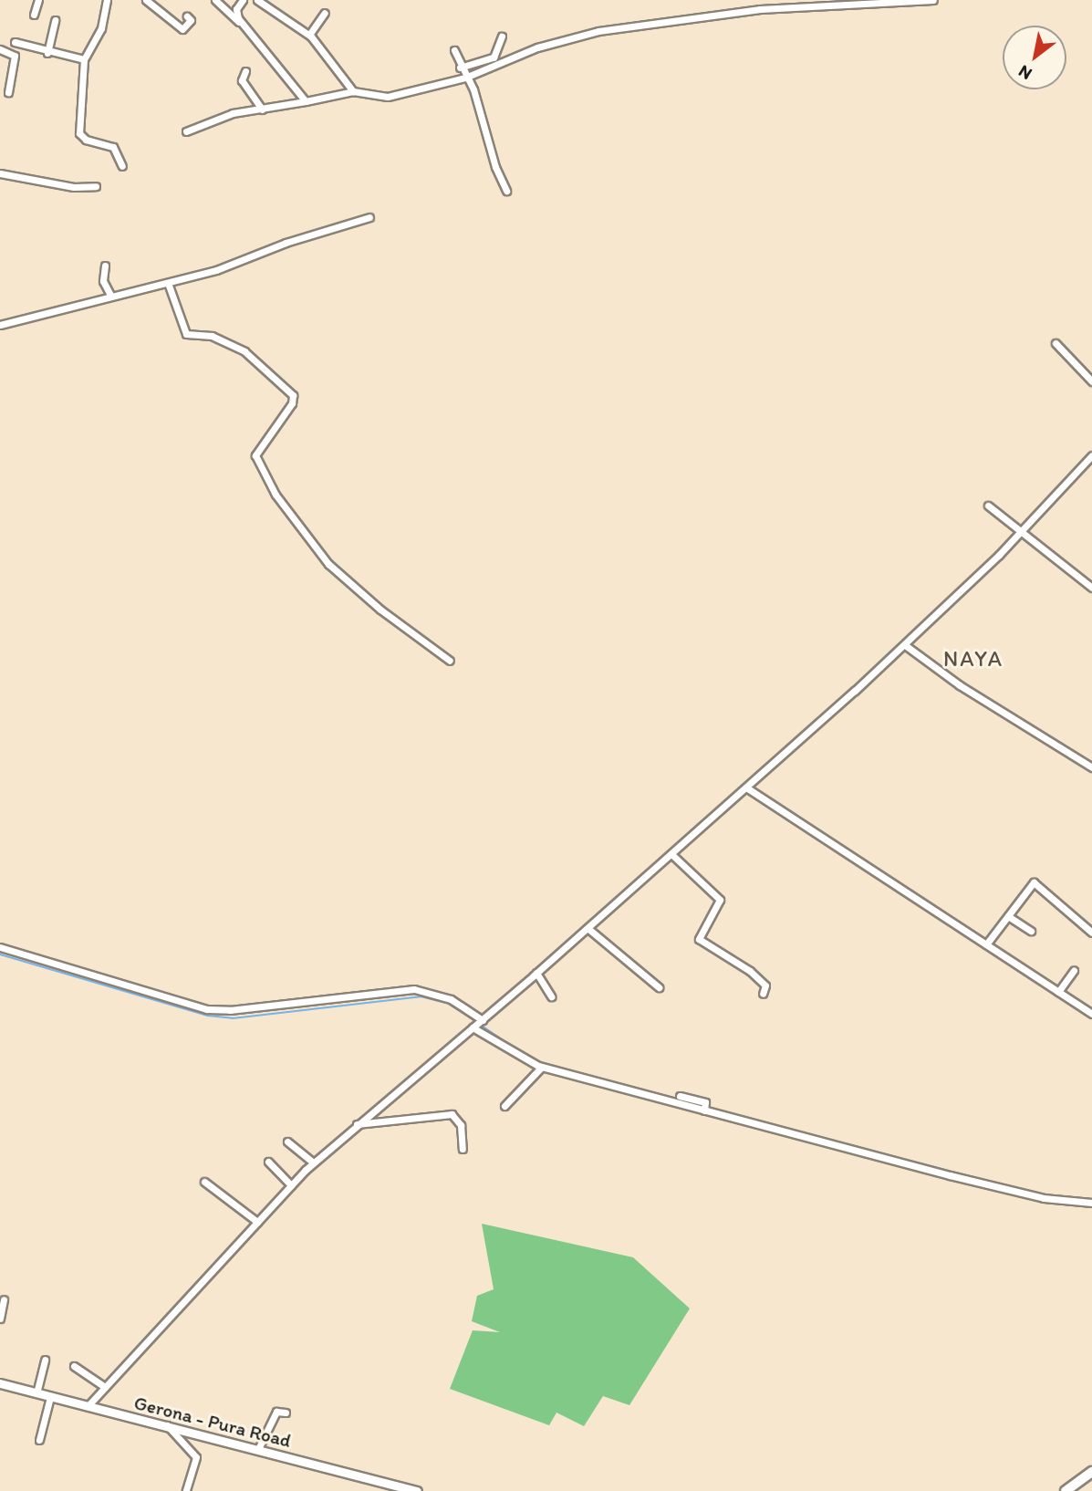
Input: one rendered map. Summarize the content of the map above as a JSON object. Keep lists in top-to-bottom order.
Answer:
{
  "streets": {
    "main road": ["Gerona - Pura Road"]
  },
  "districts": ["NAYA"],
  "north": "bottom left"
}
